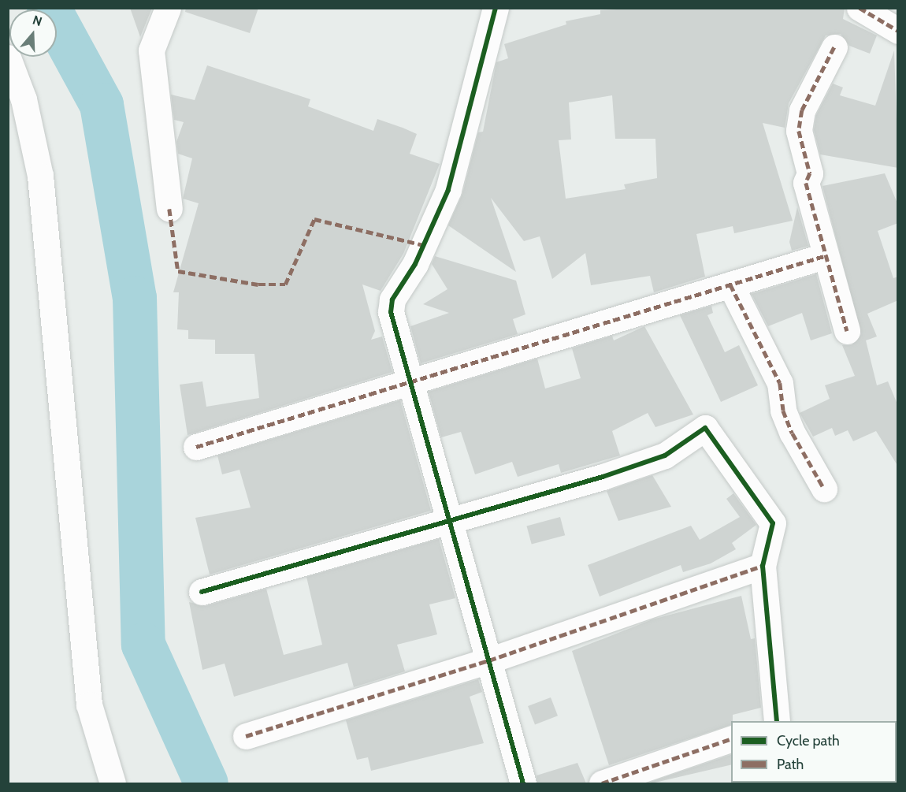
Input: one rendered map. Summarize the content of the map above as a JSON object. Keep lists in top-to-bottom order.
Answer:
{
  "legend": ["Cycle path", "Path"],
  "north": "top"
}
